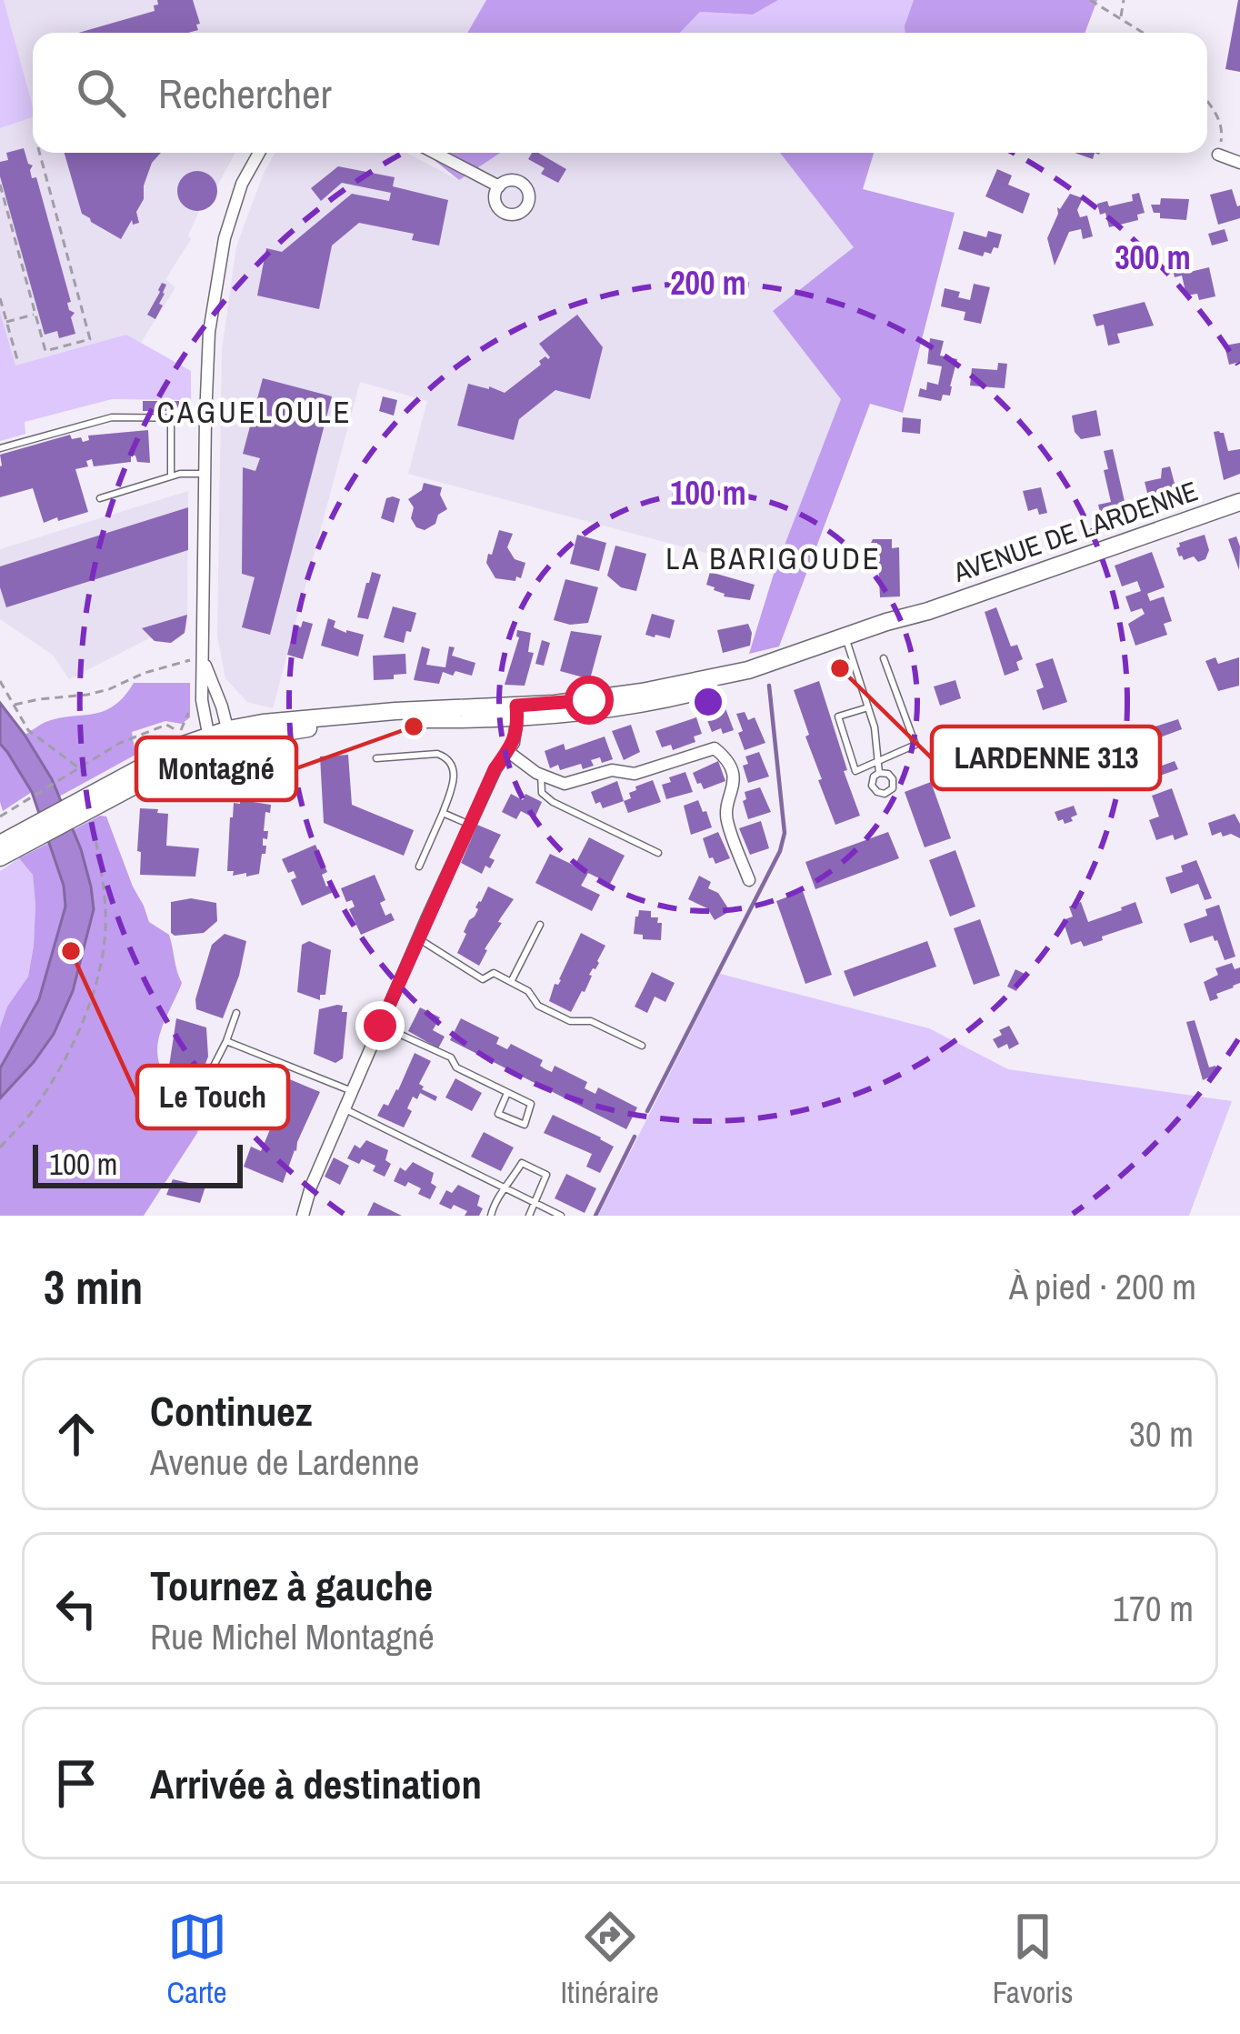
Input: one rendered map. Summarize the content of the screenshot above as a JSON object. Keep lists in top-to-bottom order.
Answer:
{
  "streets": {
    "main road": ["AVENUE DE LARDENNE"]
  },
  "districts": ["CAGUELOULE", "LA BARIGOUDE"],
  "places": ["LARDENNE 313", "Montagné", "Le Touch"],
  "scale_bar": "100 m",
  "page": {
    "search": "Rechercher",
    "scale": "100 m",
    "heading": ["3 min", "À pied · 200 m"],
    "list": [
      ["Continuez", "Avenue de Lardenne", "30 m"],
      ["Tournez à gauche", "Rue Michel Montagné", "170 m"],
      "Arrivée à destination"
    ],
    "nav": ["Carte", "Itinéraire", "Favoris"]
  },
  "rings": ["300 m", "200 m", "100 m"]
}
